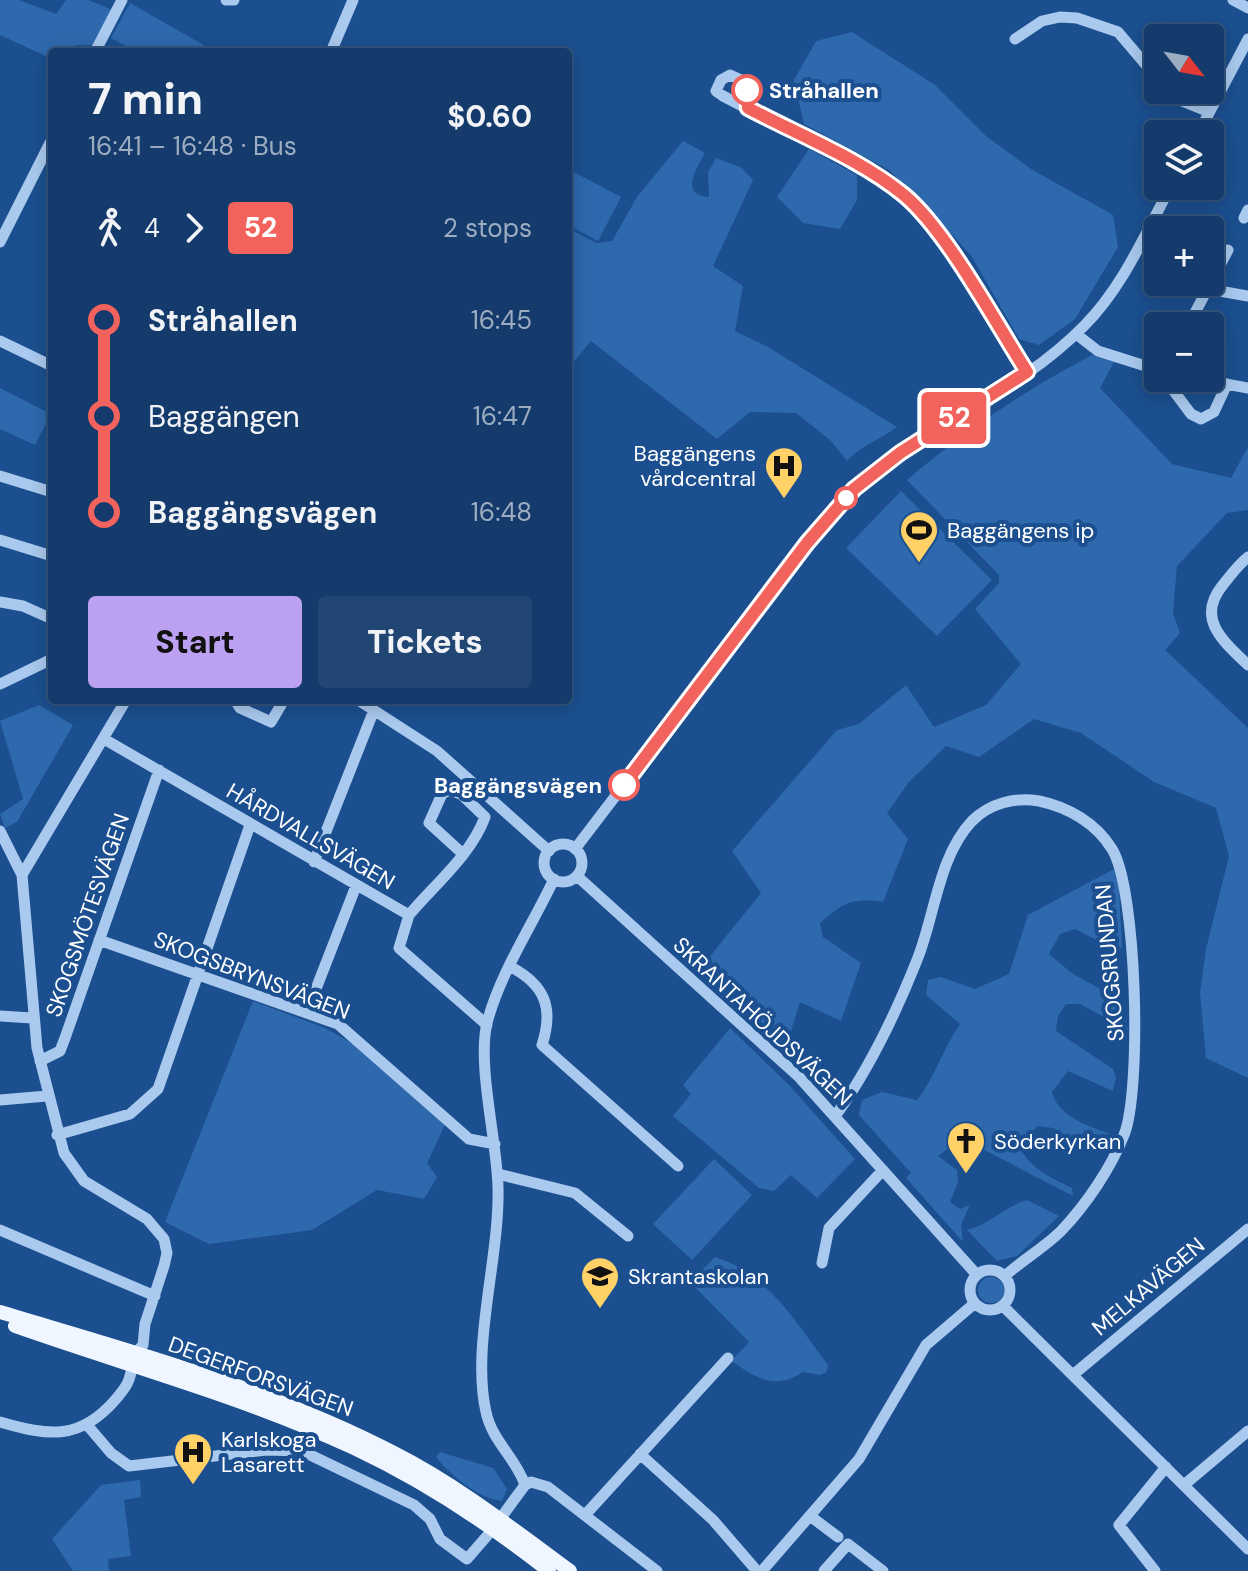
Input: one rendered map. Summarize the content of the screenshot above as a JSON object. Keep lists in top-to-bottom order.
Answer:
{
  "streets": {
    "main road": ["DEGERFORSVÄGEN"],
    "street": [
      "HÅRDVALLSVÄGEN",
      "SKOGSMÖTESVÄGEN",
      "SKOGSRUNDAN",
      "SKOGSBRYNSVÄGEN",
      "SKRANTAHÖJDSVÄGEN",
      "MELKAVÄGEN"
    ]
  },
  "crossings": [
    ["HÅRDVALLSVÄGEN", "SKOGSMÖTESVÄGEN"],
    ["SKOGSMÖTESVÄGEN", "SKOGSBRYNSVÄGEN"],
    ["SKOGSRUNDAN", "SKRANTAHÖJDSVÄGEN"]
  ],
  "places": {
    "other": ["Stråhallen", "Baggängsvägen"],
    "hospital": ["Baggängens vårdcentral", "Karlskoga Lasarett"],
    "sports": ["Baggängens ip"],
    "church": ["Söderkyrkan"],
    "school or university": ["Skrantaskolan"]
  },
  "lines": ["bus line 52"],
  "north": "bottom right",
  "page": {
    "on_map": "52",
    "map_buttons": ["+", "−"],
    "heading": ["7 min", "16:41 – 16:48 · Bus", "$0.60"],
    "legs": ["4", "52", "2 stops"],
    "list": [
      {
        "name": "Stråhallen",
        "value": "16:45"
      },
      {
        "name": "Baggängen",
        "value": "16:47"
      },
      {
        "name": "Baggängsvägen",
        "value": "16:48"
      }
    ],
    "buttons": ["Start", "Tickets"]
  }
}
